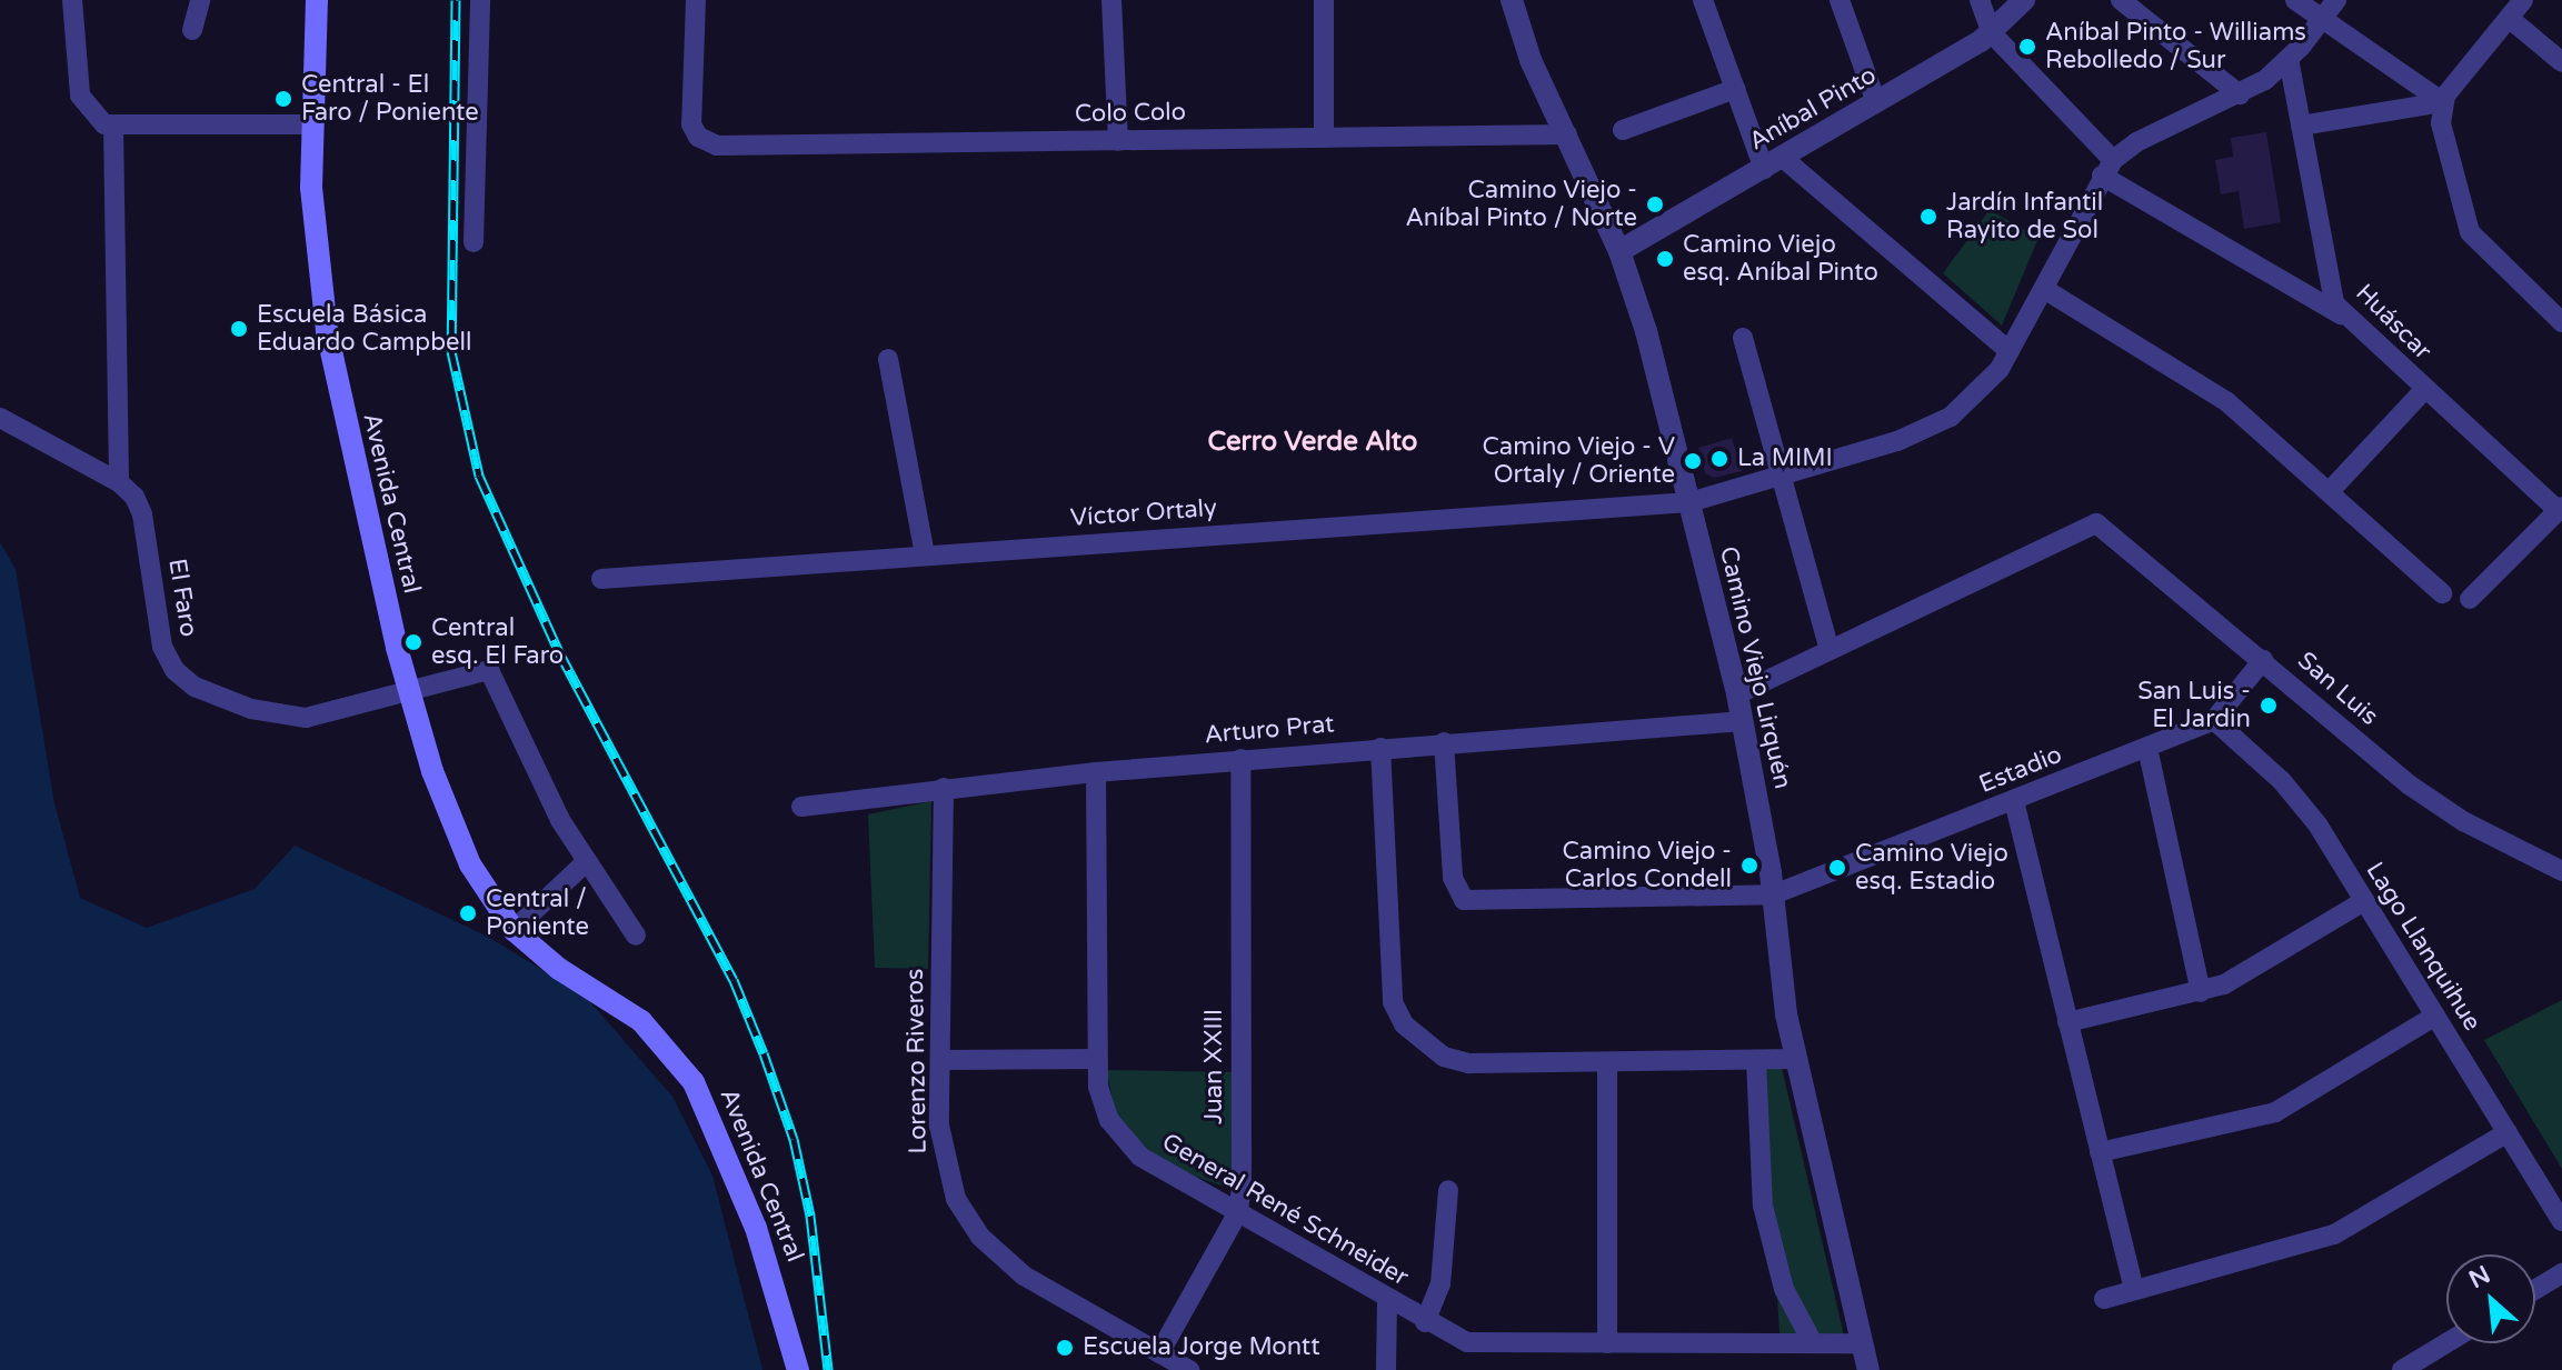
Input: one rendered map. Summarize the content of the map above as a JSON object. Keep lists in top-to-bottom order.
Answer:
{
  "streets": {
    "main road": ["Avenida Central"],
    "street": [
      "Aníbal Pinto",
      "Colo Colo",
      "Huáscar",
      "Víctor Ortaly",
      "El Faro",
      "Camino Viejo Lirquén",
      "San Luis",
      "Arturo Prat",
      "Estadio",
      "Lago Llanquihue",
      "Lorenzo Riveros",
      "Juan XXIII",
      "General René Schneider"
    ]
  },
  "crossings": [
    ["Aníbal Pinto", "Camino Viejo Lirquén"],
    ["Colo Colo", "Camino Viejo Lirquén"],
    ["Avenida Central", "El Faro"],
    ["Víctor Ortaly", "Camino Viejo Lirquén"],
    ["Camino Viejo Lirquén", "Arturo Prat"],
    ["Camino Viejo Lirquén", "Estadio"],
    ["Camino Viejo Lirquén", "General René Schneider"],
    ["San Luis", "Estadio"],
    ["Arturo Prat", "Lorenzo Riveros"],
    ["Arturo Prat", "Juan XXIII"],
    ["Arturo Prat", "General René Schneider"],
    ["Estadio", "Lago Llanquihue"],
    ["Lorenzo Riveros", "Juan XXIII"],
    ["Juan XXIII", "General René Schneider"]
  ],
  "districts": ["Cerro Verde Alto"],
  "places": [
    "Aníbal Pinto - Williams Rebolledo / Sur",
    "Central - El Faro / Poniente",
    "Camino Viejo - Aníbal Pinto / Norte",
    "Jardín Infantil Rayito de Sol",
    "Camino Viejo esq. Aníbal Pinto",
    "Escuela Básica Eduardo Campbell",
    "La MIMI",
    "Camino Viejo - V Ortaly / Oriente",
    "Central esq. El Faro",
    "San Luis - El Jardin",
    "Camino Viejo - Carlos Condell",
    "Camino Viejo esq. Estadio",
    "Central / Poniente",
    "Escuela Jorge Montt"
  ],
  "north": "top left"
}
